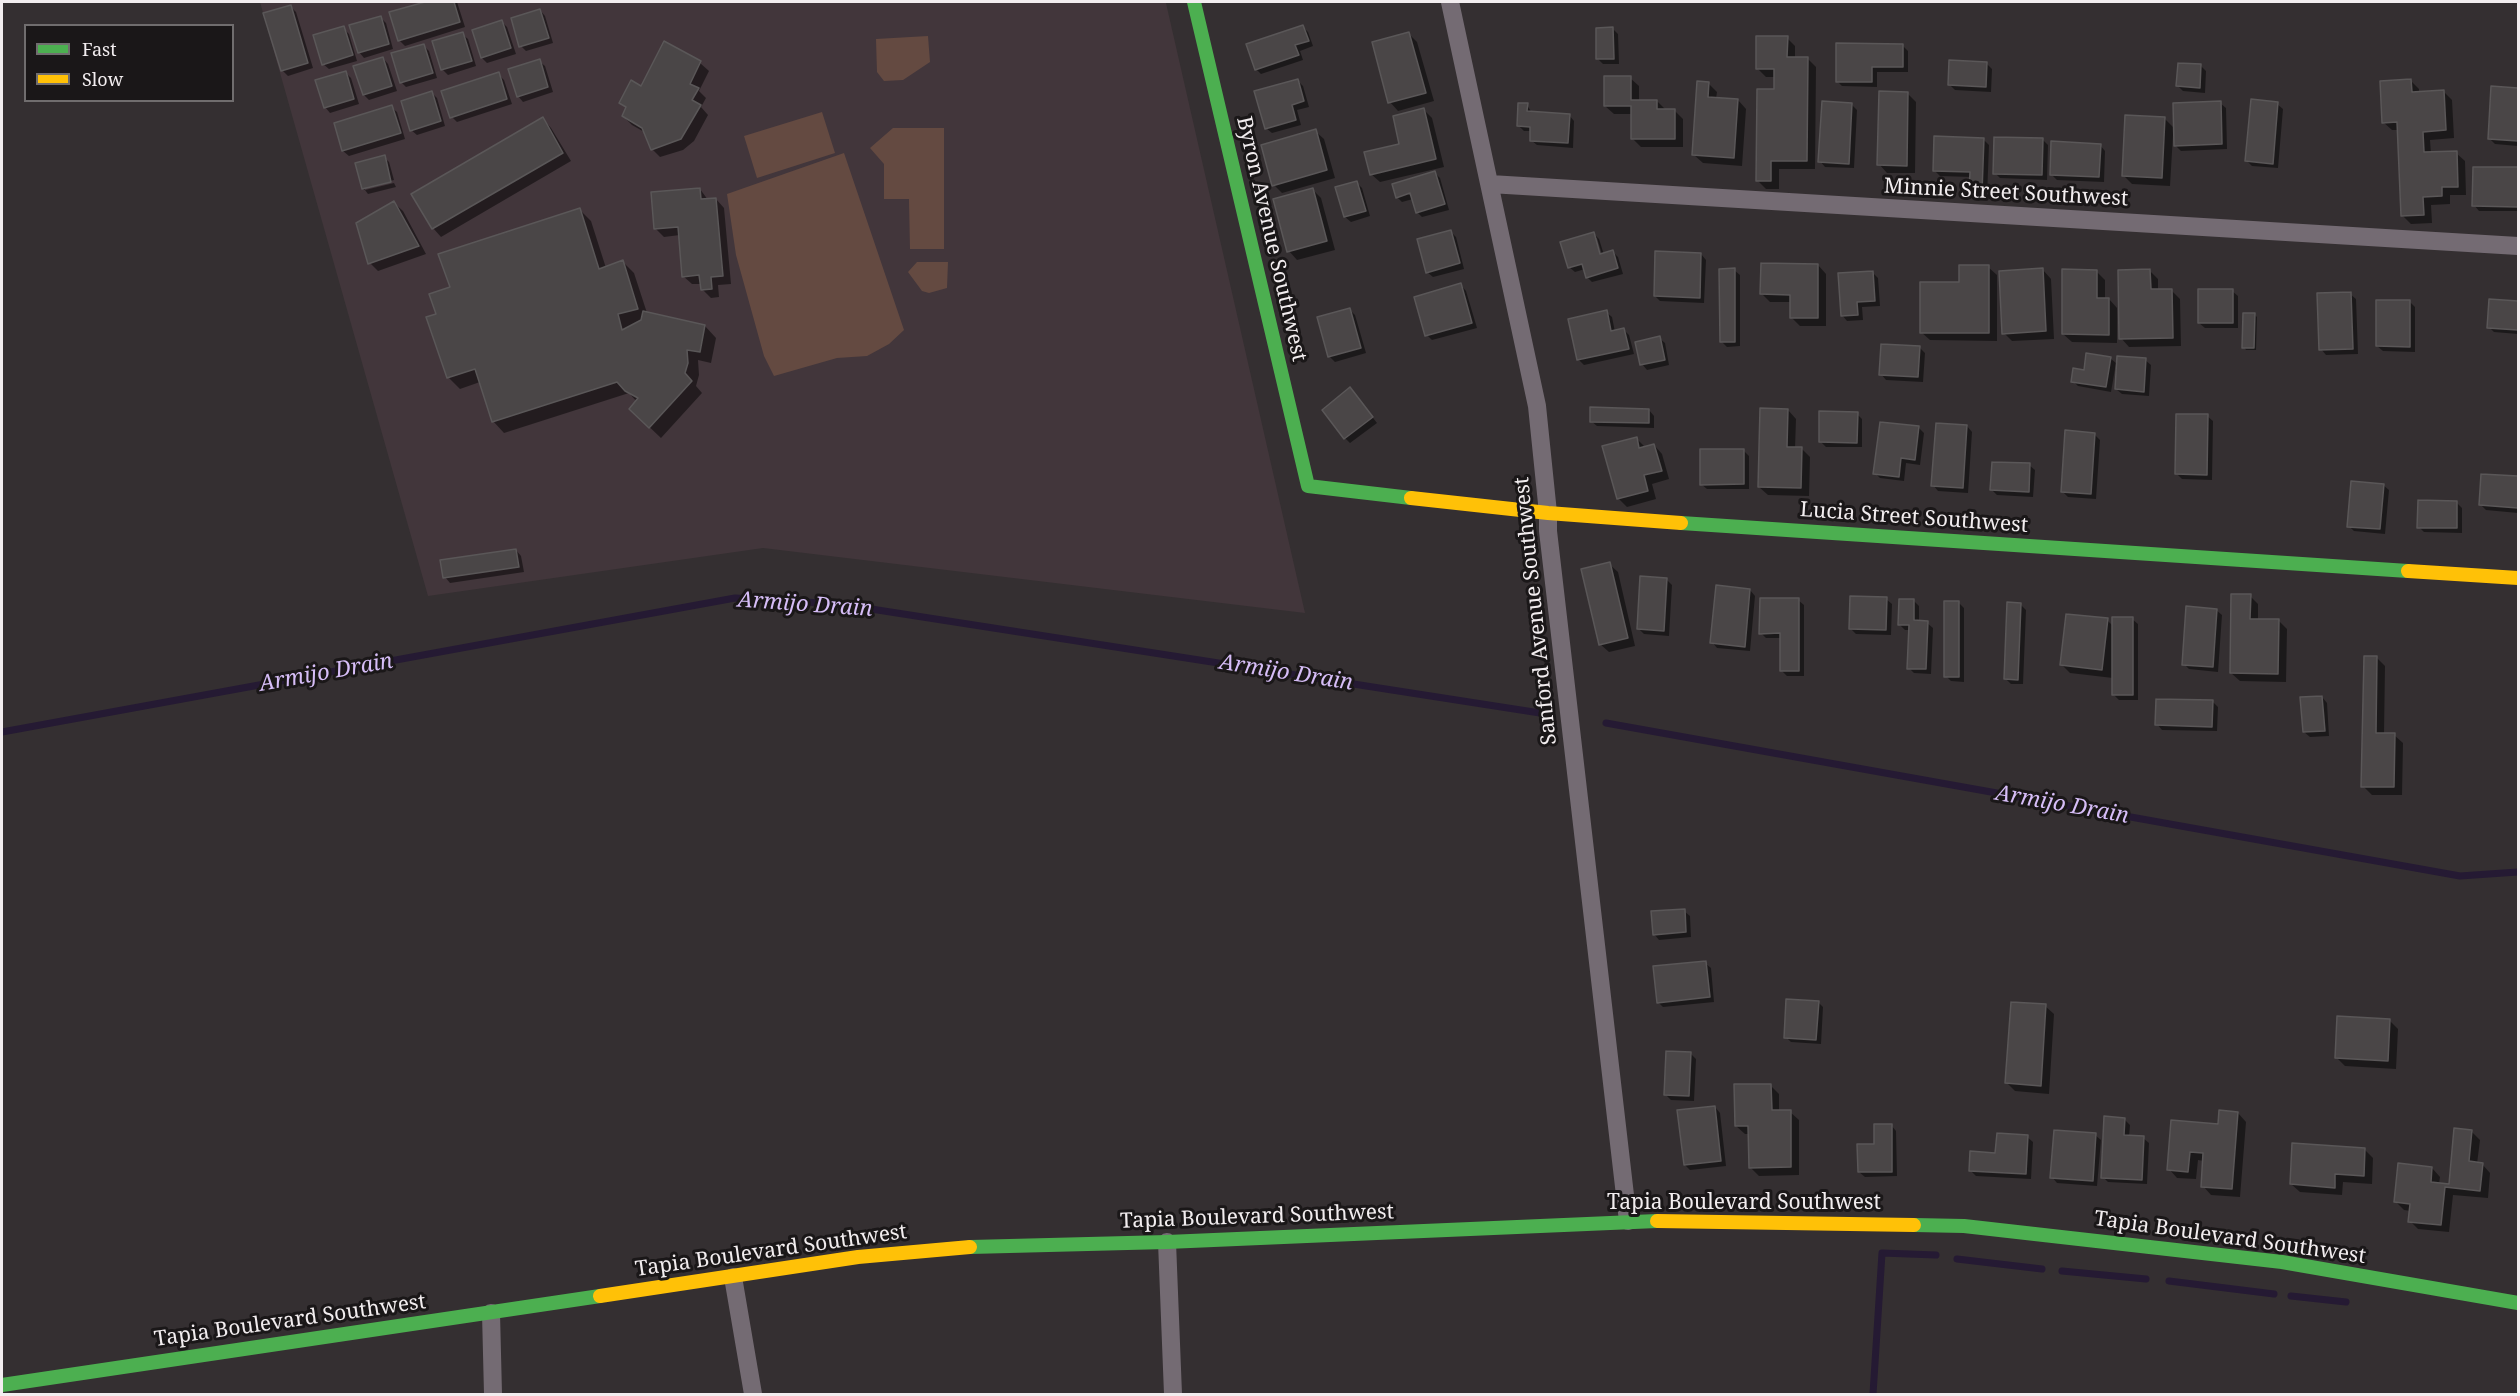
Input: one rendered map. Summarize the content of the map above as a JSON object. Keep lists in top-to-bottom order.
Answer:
{
  "streets": {
    "street": [
      "Minnie Street Southwest",
      "Byron Avenue Southwest",
      "Lucia Street Southwest",
      "Sanford Avenue Southwest",
      "Tapia Boulevard Southwest"
    ]
  },
  "crossings": [
    ["Minnie Street Southwest", "Sanford Avenue Southwest"],
    ["Byron Avenue Southwest", "Lucia Street Southwest"],
    ["Lucia Street Southwest", "Sanford Avenue Southwest"],
    ["Sanford Avenue Southwest", "Tapia Boulevard Southwest"]
  ],
  "water": ["Armijo Drain"],
  "legend": ["Fast", "Slow"]
}
